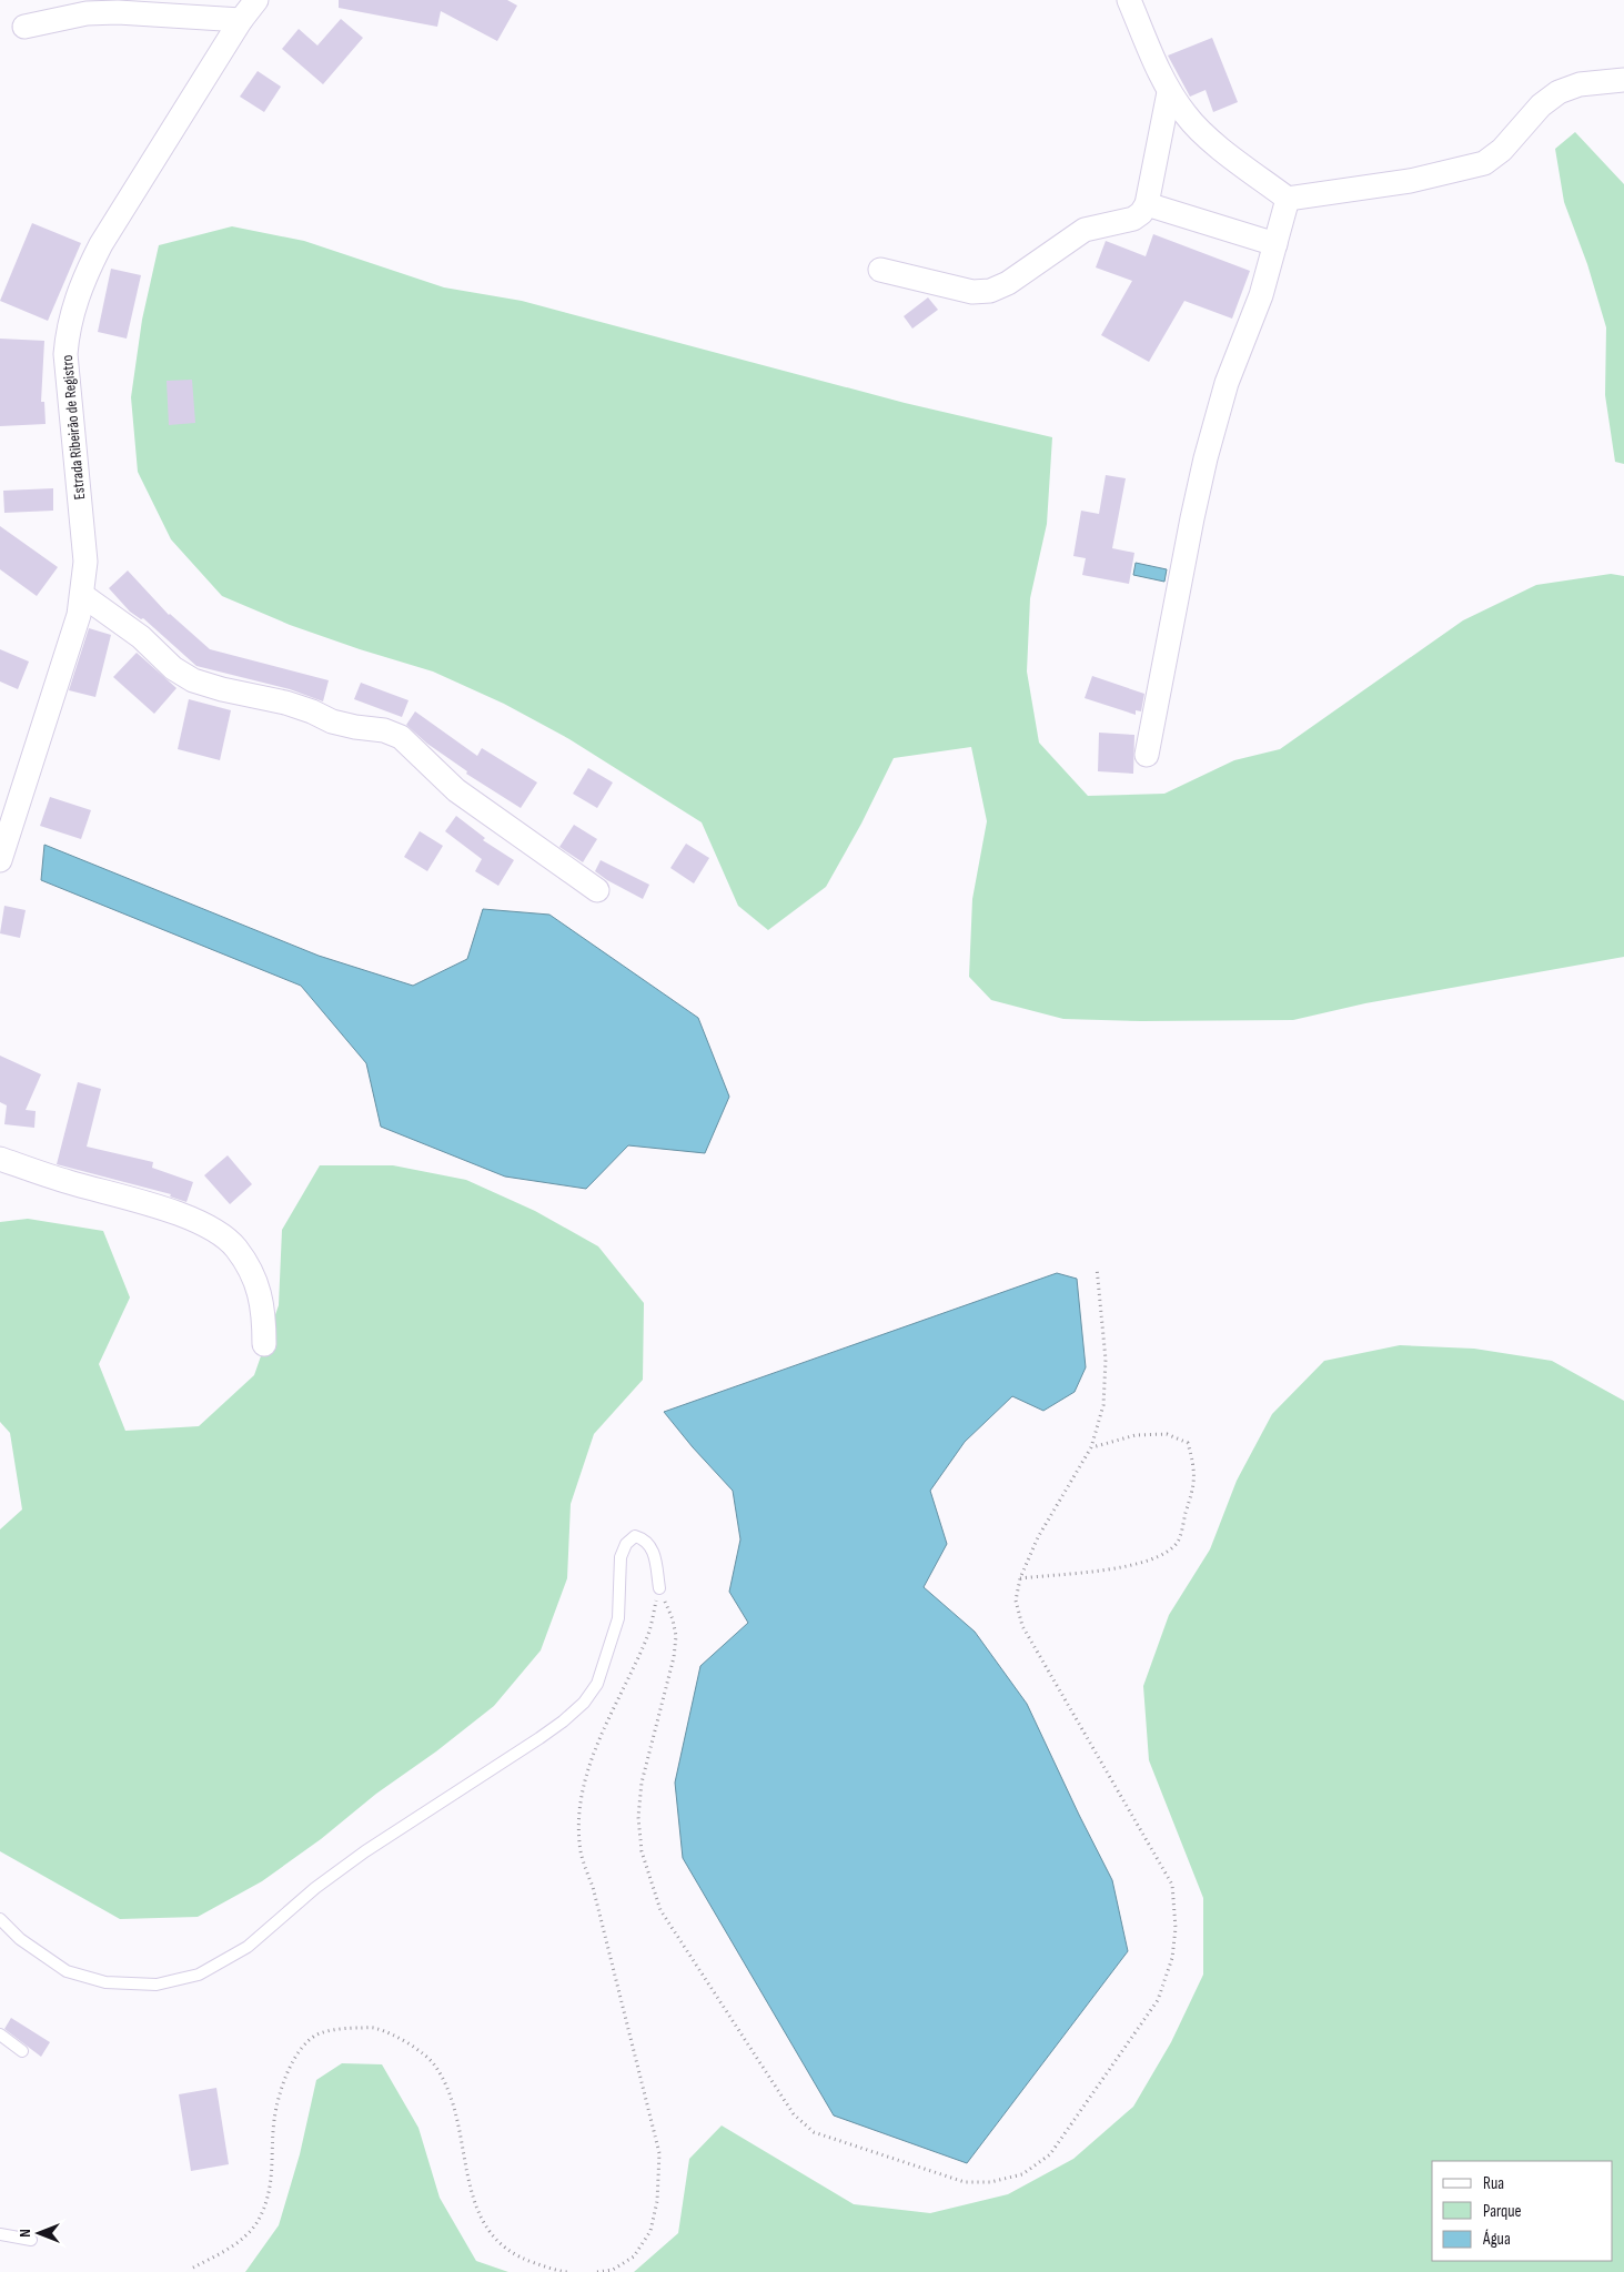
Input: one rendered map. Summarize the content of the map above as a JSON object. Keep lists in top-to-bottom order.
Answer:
{
  "streets": {
    "street": ["Estrada Ribeirão de Registro"]
  },
  "legend": ["Rua", "Parque", "Água"],
  "north": "left"
}
